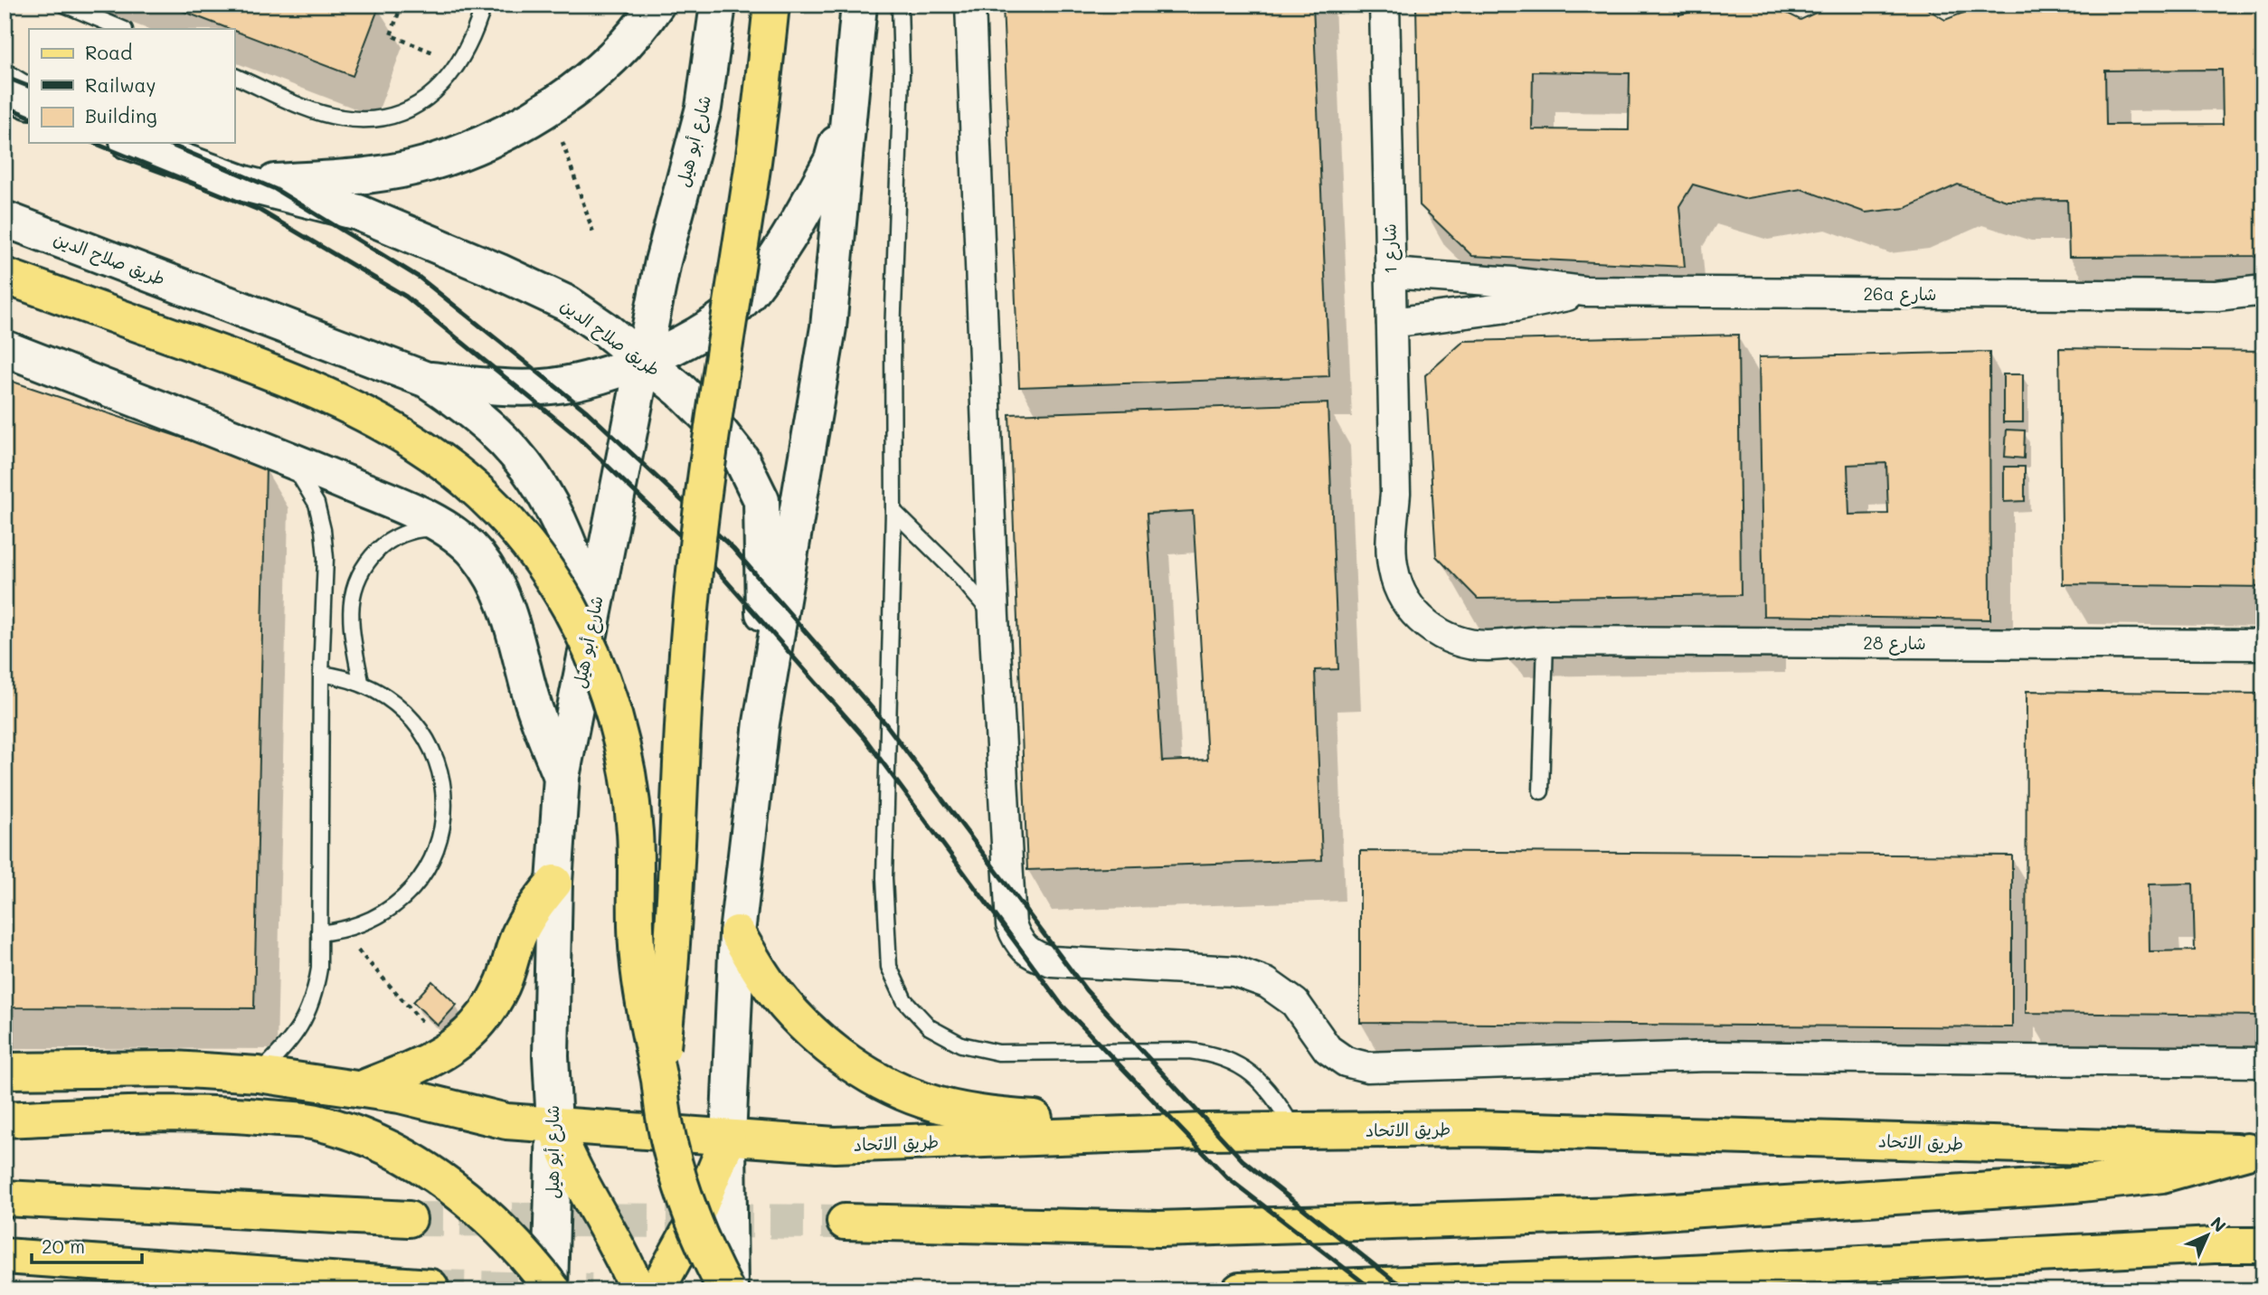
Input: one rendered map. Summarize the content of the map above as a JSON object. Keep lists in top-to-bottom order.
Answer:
{
  "streets": {
    "main road": ["شارع أبو هيل", "طريق صلاح الدين", "طريق الاتحاد"],
    "street": ["شارع 1", "26a شارع", "شارع 28"]
  },
  "crossings": [
    ["شارع أبو هيل", "طريق صلاح الدين"],
    ["شارع أبو هيل", "طريق الاتحاد"],
    ["شارع 1", "26a شارع"],
    ["شارع 1", "شارع 28"]
  ],
  "legend": ["Road", "Railway", "Building"],
  "scale_bar": "20 m",
  "north": "top right"
}
